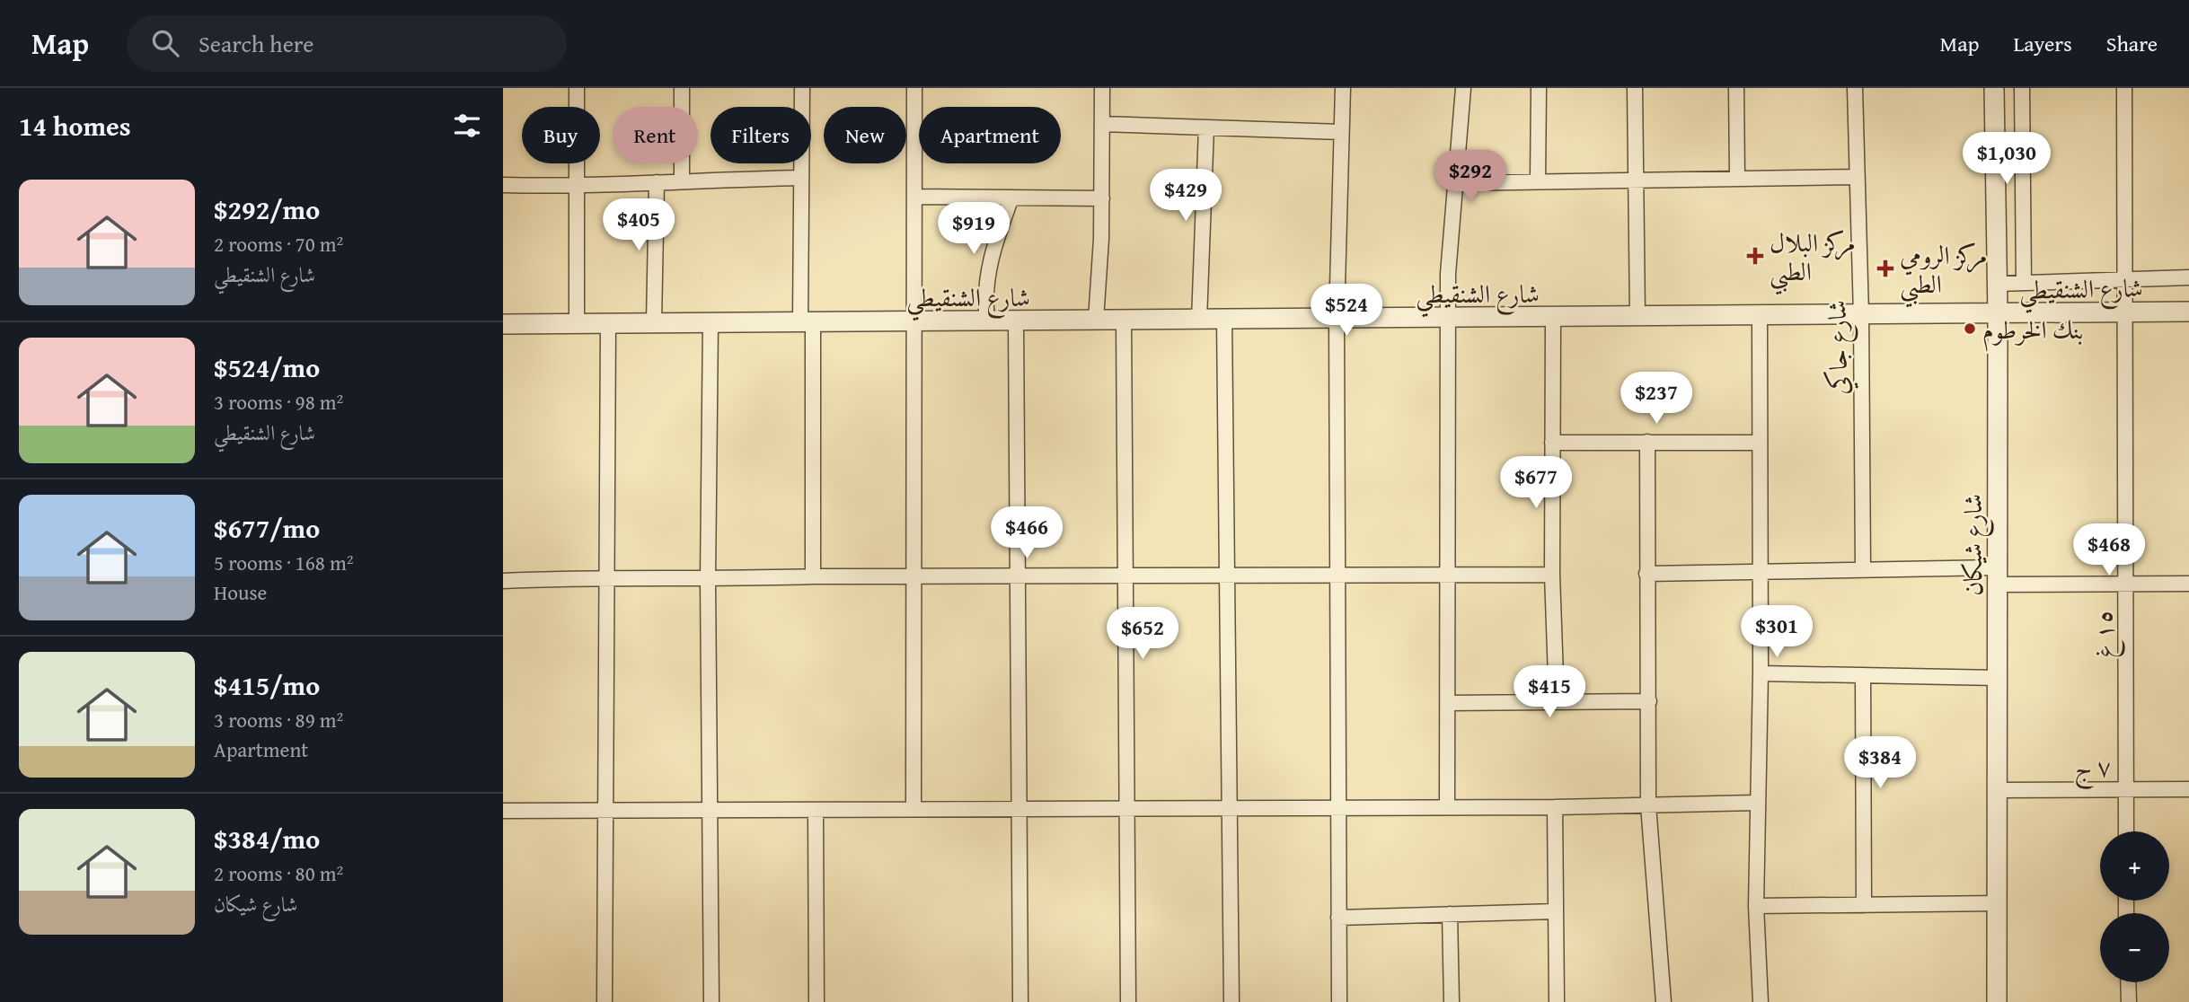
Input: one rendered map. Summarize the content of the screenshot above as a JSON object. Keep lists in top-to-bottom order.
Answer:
{
  "streets": {
    "street": [
      "شارع الشنقيطي",
      "شارع جاكي",
      "شارع شيكان",
      "١٥ غ",
      "٧ ج"
    ]
  },
  "crossings": [
    ["شارع الشنقيطي", "شارع جاكي"],
    ["شارع الشنقيطي", "شارع شيكان"],
    ["شارع الشنقيطي", "١٥ غ"],
    ["شارع شيكان", "٧ ج"],
    ["١٥ غ", "٧ ج"]
  ],
  "places": {
    "health": ["مركز البلال الطبي", "مركز الرومي الطبي"],
    "other": ["بنك الخرطوم"]
  },
  "page": {
    "header": "Map",
    "search": "Search here",
    "nav": ["Map", "Layers", "Share"],
    "heading": "14 homes",
    "chip": [
      "Buy",
      "Rent",
      "Filters",
      "New",
      "Apartment"
    ],
    "price": [
      "$1,030",
      "$292",
      "$429",
      "$405",
      "$919",
      "$524",
      "$237",
      "$677",
      "$466",
      "$468",
      "$301",
      "$652",
      "$415",
      "$384"
    ],
    "list": [
      {
        "name": "$292/mo",
        "note": "2 rooms · 70 m² · شارع الشنقيطي"
      },
      {
        "name": "$524/mo",
        "note": "3 rooms · 98 m² · شارع الشنقيطي"
      },
      {
        "name": "$677/mo",
        "note": "5 rooms · 168 m² · House"
      },
      {
        "name": "$415/mo",
        "note": "3 rooms · 89 m² · Apartment"
      },
      {
        "name": "$384/mo",
        "note": "2 rooms · 80 m² · شارع شيكان"
      }
    ],
    "map_buttons": ["+", "−"]
  }
}
